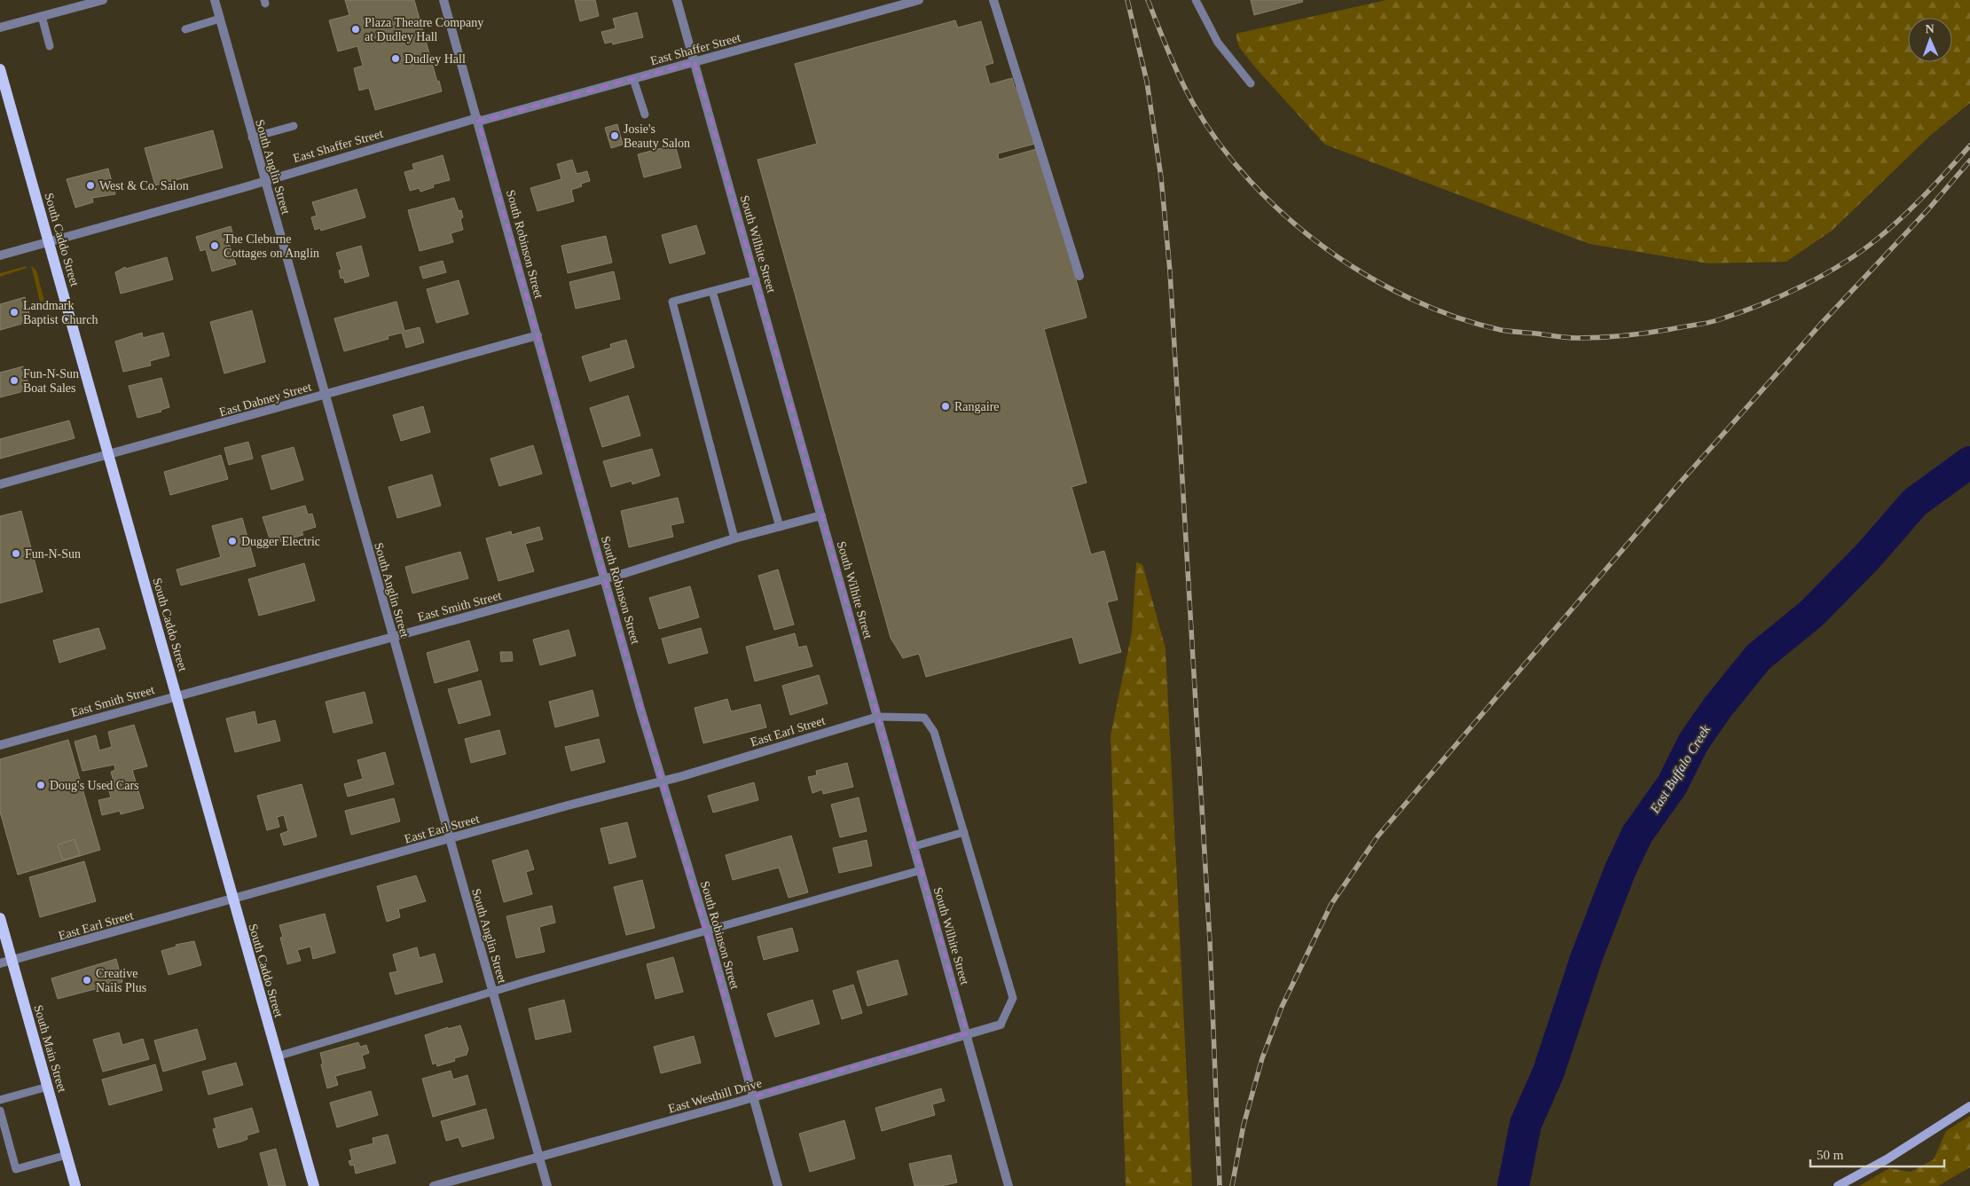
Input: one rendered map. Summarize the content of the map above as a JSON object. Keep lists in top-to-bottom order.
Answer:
{
  "streets": {
    "main road": ["South Caddo Street", "South Main Street"],
    "street": [
      "East Shaffer Street",
      "South Anglin Street",
      "South Robinson Street",
      "South Wilhite Street",
      "East Dabney Street",
      "East Smith Street",
      "East Earl Street",
      "East Westhill Drive"
    ]
  },
  "crossings": [
    ["East Shaffer Street", "South Anglin Street"],
    ["East Shaffer Street", "South Caddo Street"],
    ["East Shaffer Street", "South Robinson Street"],
    ["East Shaffer Street", "South Wilhite Street"],
    ["South Anglin Street", "East Dabney Street"],
    ["South Anglin Street", "East Smith Street"],
    ["South Anglin Street", "East Earl Street"],
    ["South Anglin Street", "East Westhill Drive"],
    ["South Caddo Street", "East Dabney Street"],
    ["South Caddo Street", "East Smith Street"],
    ["South Caddo Street", "East Earl Street"],
    ["South Robinson Street", "East Dabney Street"],
    ["South Robinson Street", "East Smith Street"],
    ["South Robinson Street", "East Earl Street"],
    ["South Robinson Street", "East Westhill Drive"],
    ["South Wilhite Street", "East Smith Street"],
    ["South Wilhite Street", "East Earl Street"],
    ["South Wilhite Street", "East Westhill Drive"],
    ["East Earl Street", "South Main Street"]
  ],
  "water": ["East Buffalo Creek"],
  "places": [
    "Plaza Theatre Company at Dudley Hall",
    "Dudley Hall",
    "Josie's Beauty Salon",
    "West & Co. Salon",
    "The Cleburne Cottages on Anglin",
    "Landmark Baptist Church",
    "Fun-N-Sun Boat Sales",
    "Rangaire",
    "Dugger Electric",
    "Fun-N-Sun",
    "Doug's Used Cars",
    "Creative Nails Plus"
  ],
  "scale_bar": "50 m",
  "north": "top"
}
